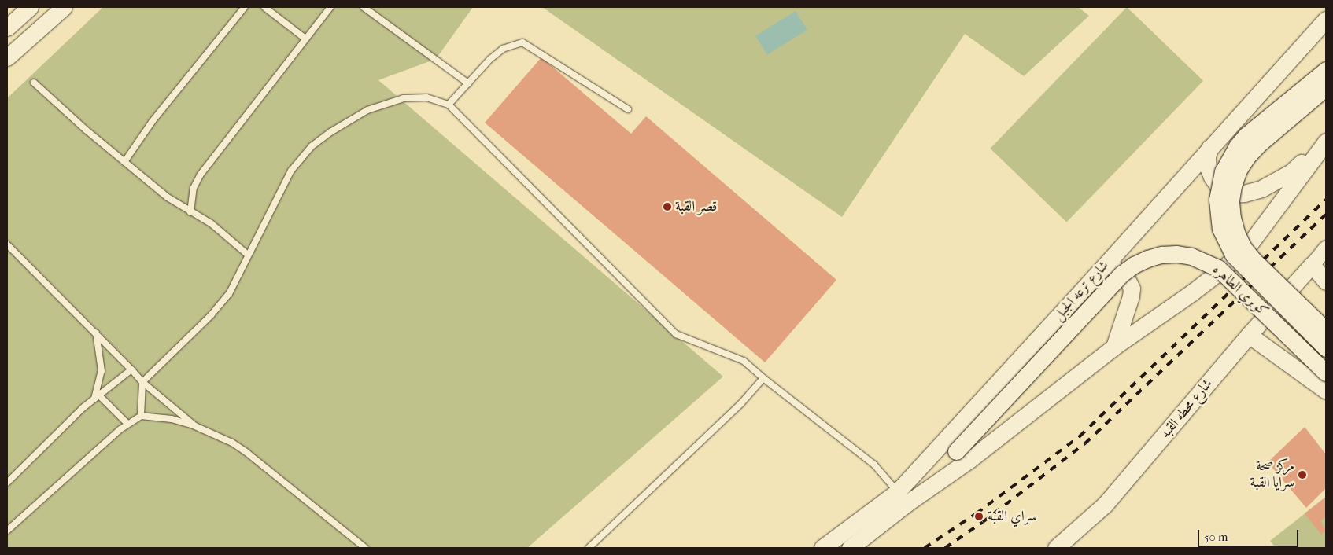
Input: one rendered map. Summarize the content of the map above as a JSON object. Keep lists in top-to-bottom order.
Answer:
{
  "streets": {
    "main road": ["شارع ترعه الجبل", "كوبري الطاهره", "شارع محطه القبه"]
  },
  "crossings": [
    ["شارع ترعه الجبل", "كوبري الطاهره"]
  ],
  "places": ["قصر القبة", "مركز صحة سرايا القبة", "سراي القبة"],
  "scale_bar": "50 m"
}
